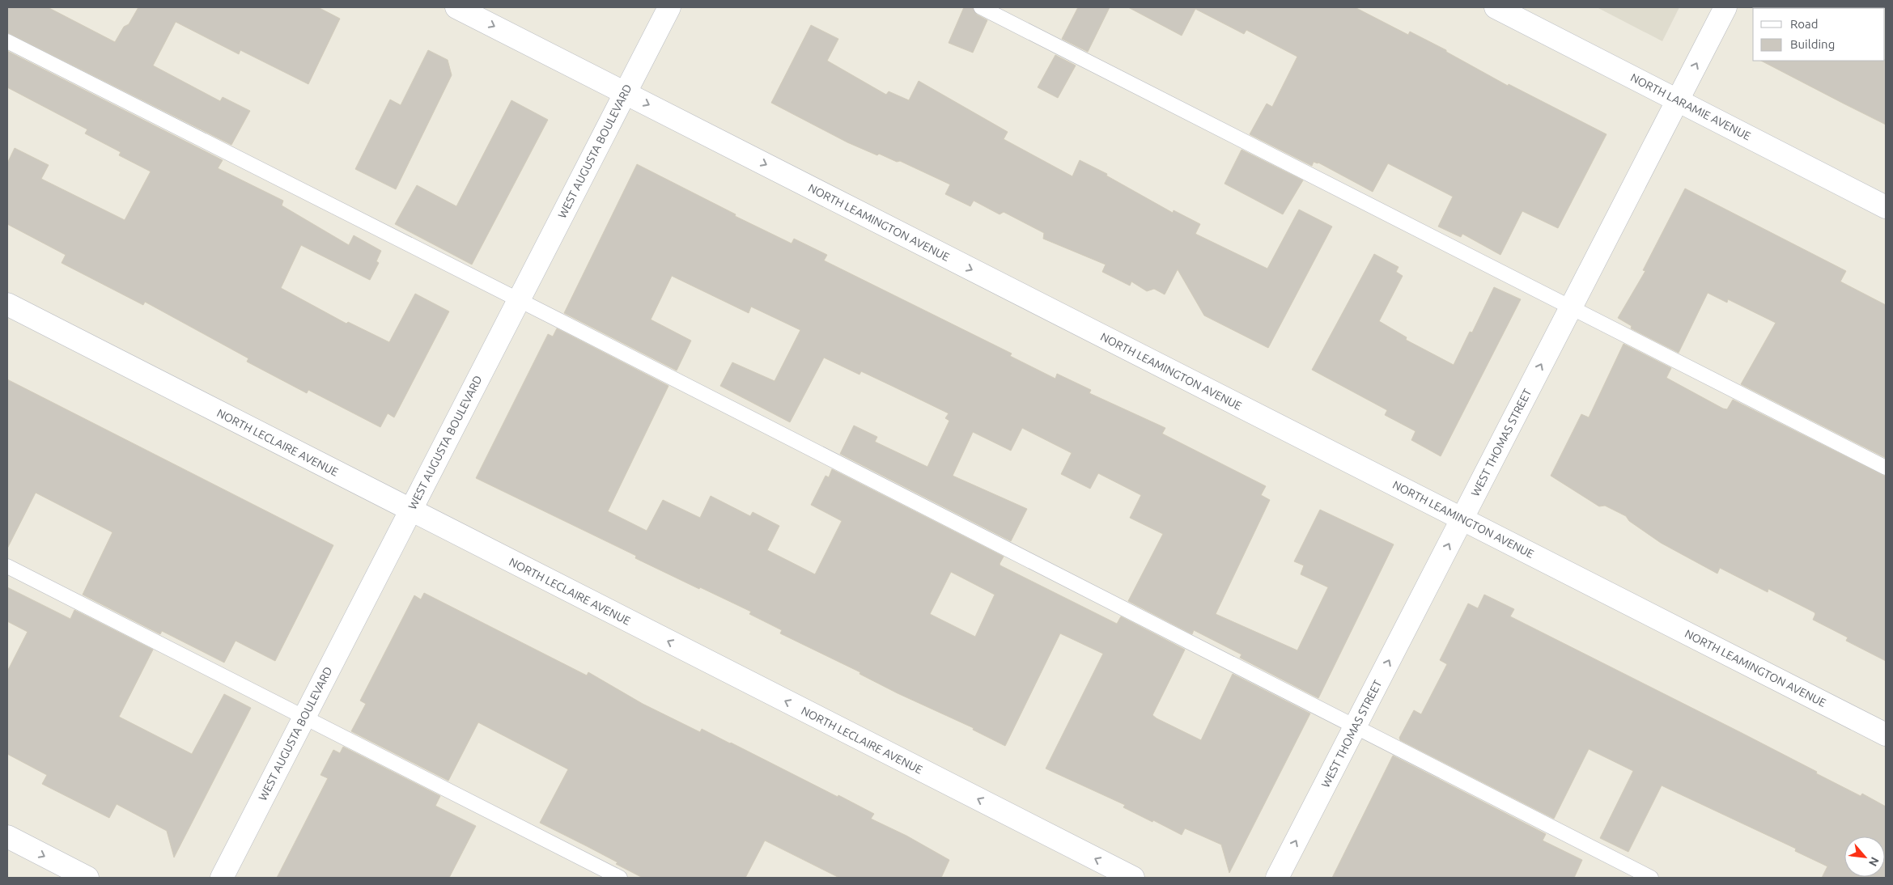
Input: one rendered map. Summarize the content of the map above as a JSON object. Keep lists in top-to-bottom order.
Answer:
{
  "streets": {
    "street": [
      "NORTH LARAMIE AVENUE",
      "WEST AUGUSTA BOULEVARD",
      "NORTH LEAMINGTON AVENUE",
      "NORTH LECLAIRE AVENUE",
      "WEST THOMAS STREET"
    ]
  },
  "crossings": [
    ["NORTH LARAMIE AVENUE", "WEST THOMAS STREET"],
    ["WEST AUGUSTA BOULEVARD", "NORTH LEAMINGTON AVENUE"],
    ["WEST AUGUSTA BOULEVARD", "NORTH LECLAIRE AVENUE"],
    ["NORTH LEAMINGTON AVENUE", "WEST THOMAS STREET"]
  ],
  "one_way": ["NORTH LEAMINGTON AVENUE", "NORTH LECLAIRE AVENUE", "WEST THOMAS STREET"],
  "legend": ["Road", "Building"],
  "north": "bottom right"
}
